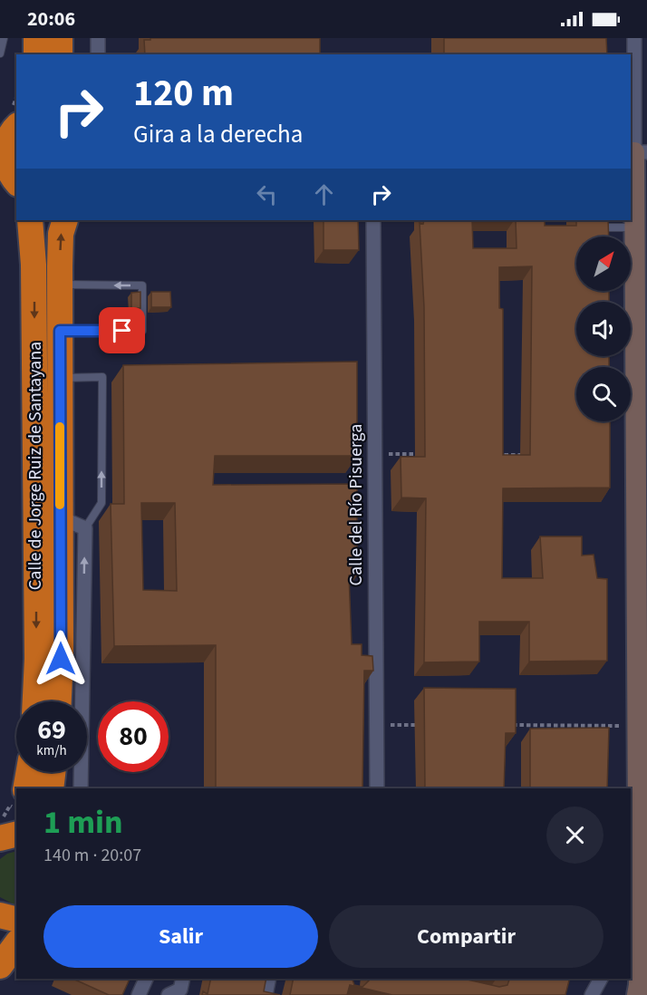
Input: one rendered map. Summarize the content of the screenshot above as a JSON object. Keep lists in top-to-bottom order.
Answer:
{
  "streets": {
    "highway": ["Calle de Jorge Ruiz de Santayana"],
    "street": ["Calle del Río Pisuerga"]
  },
  "north": "top right",
  "page": {
    "status": "20:06",
    "turn": ["120 m", "Gira a la derecha"],
    "speed": "69 km/h",
    "limit": "80",
    "heading": ["1 min", "140 m · 20:07"],
    "buttons": ["Salir", "Compartir"]
  }
}
